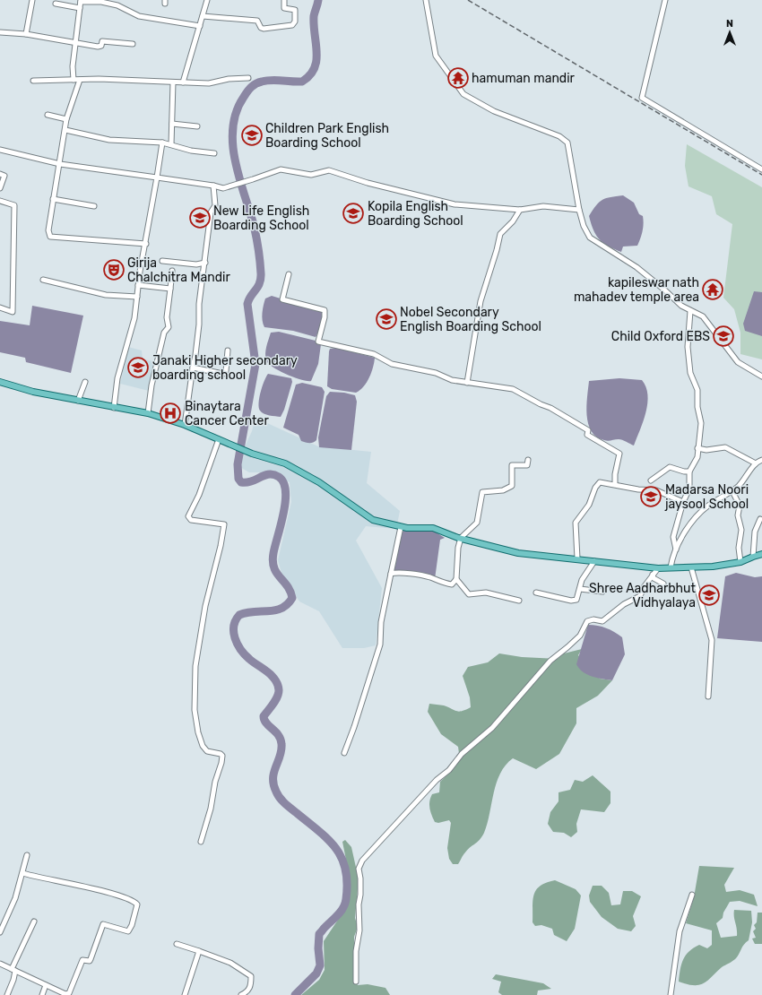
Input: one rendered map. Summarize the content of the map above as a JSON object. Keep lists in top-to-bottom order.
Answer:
{
  "places": {
    "temple": ["hamuman mandir", "kapileswar nath mahadev temple area"],
    "school or university": [
      "Children Park English Boarding School",
      "Kopila English Boarding School",
      "New Life English Boarding School",
      "Nobel Secondary English Boarding School",
      "Child Oxford EBS",
      "Janaki Higher secondary boarding school",
      "Madarsa Noori jaysool School",
      "Shree Aadharbhut Vidhyalaya"
    ],
    "theatre": ["Girija Chalchitra Mandir"],
    "hospital": ["Binaytara Cancer Center"]
  },
  "north": "top"
}
